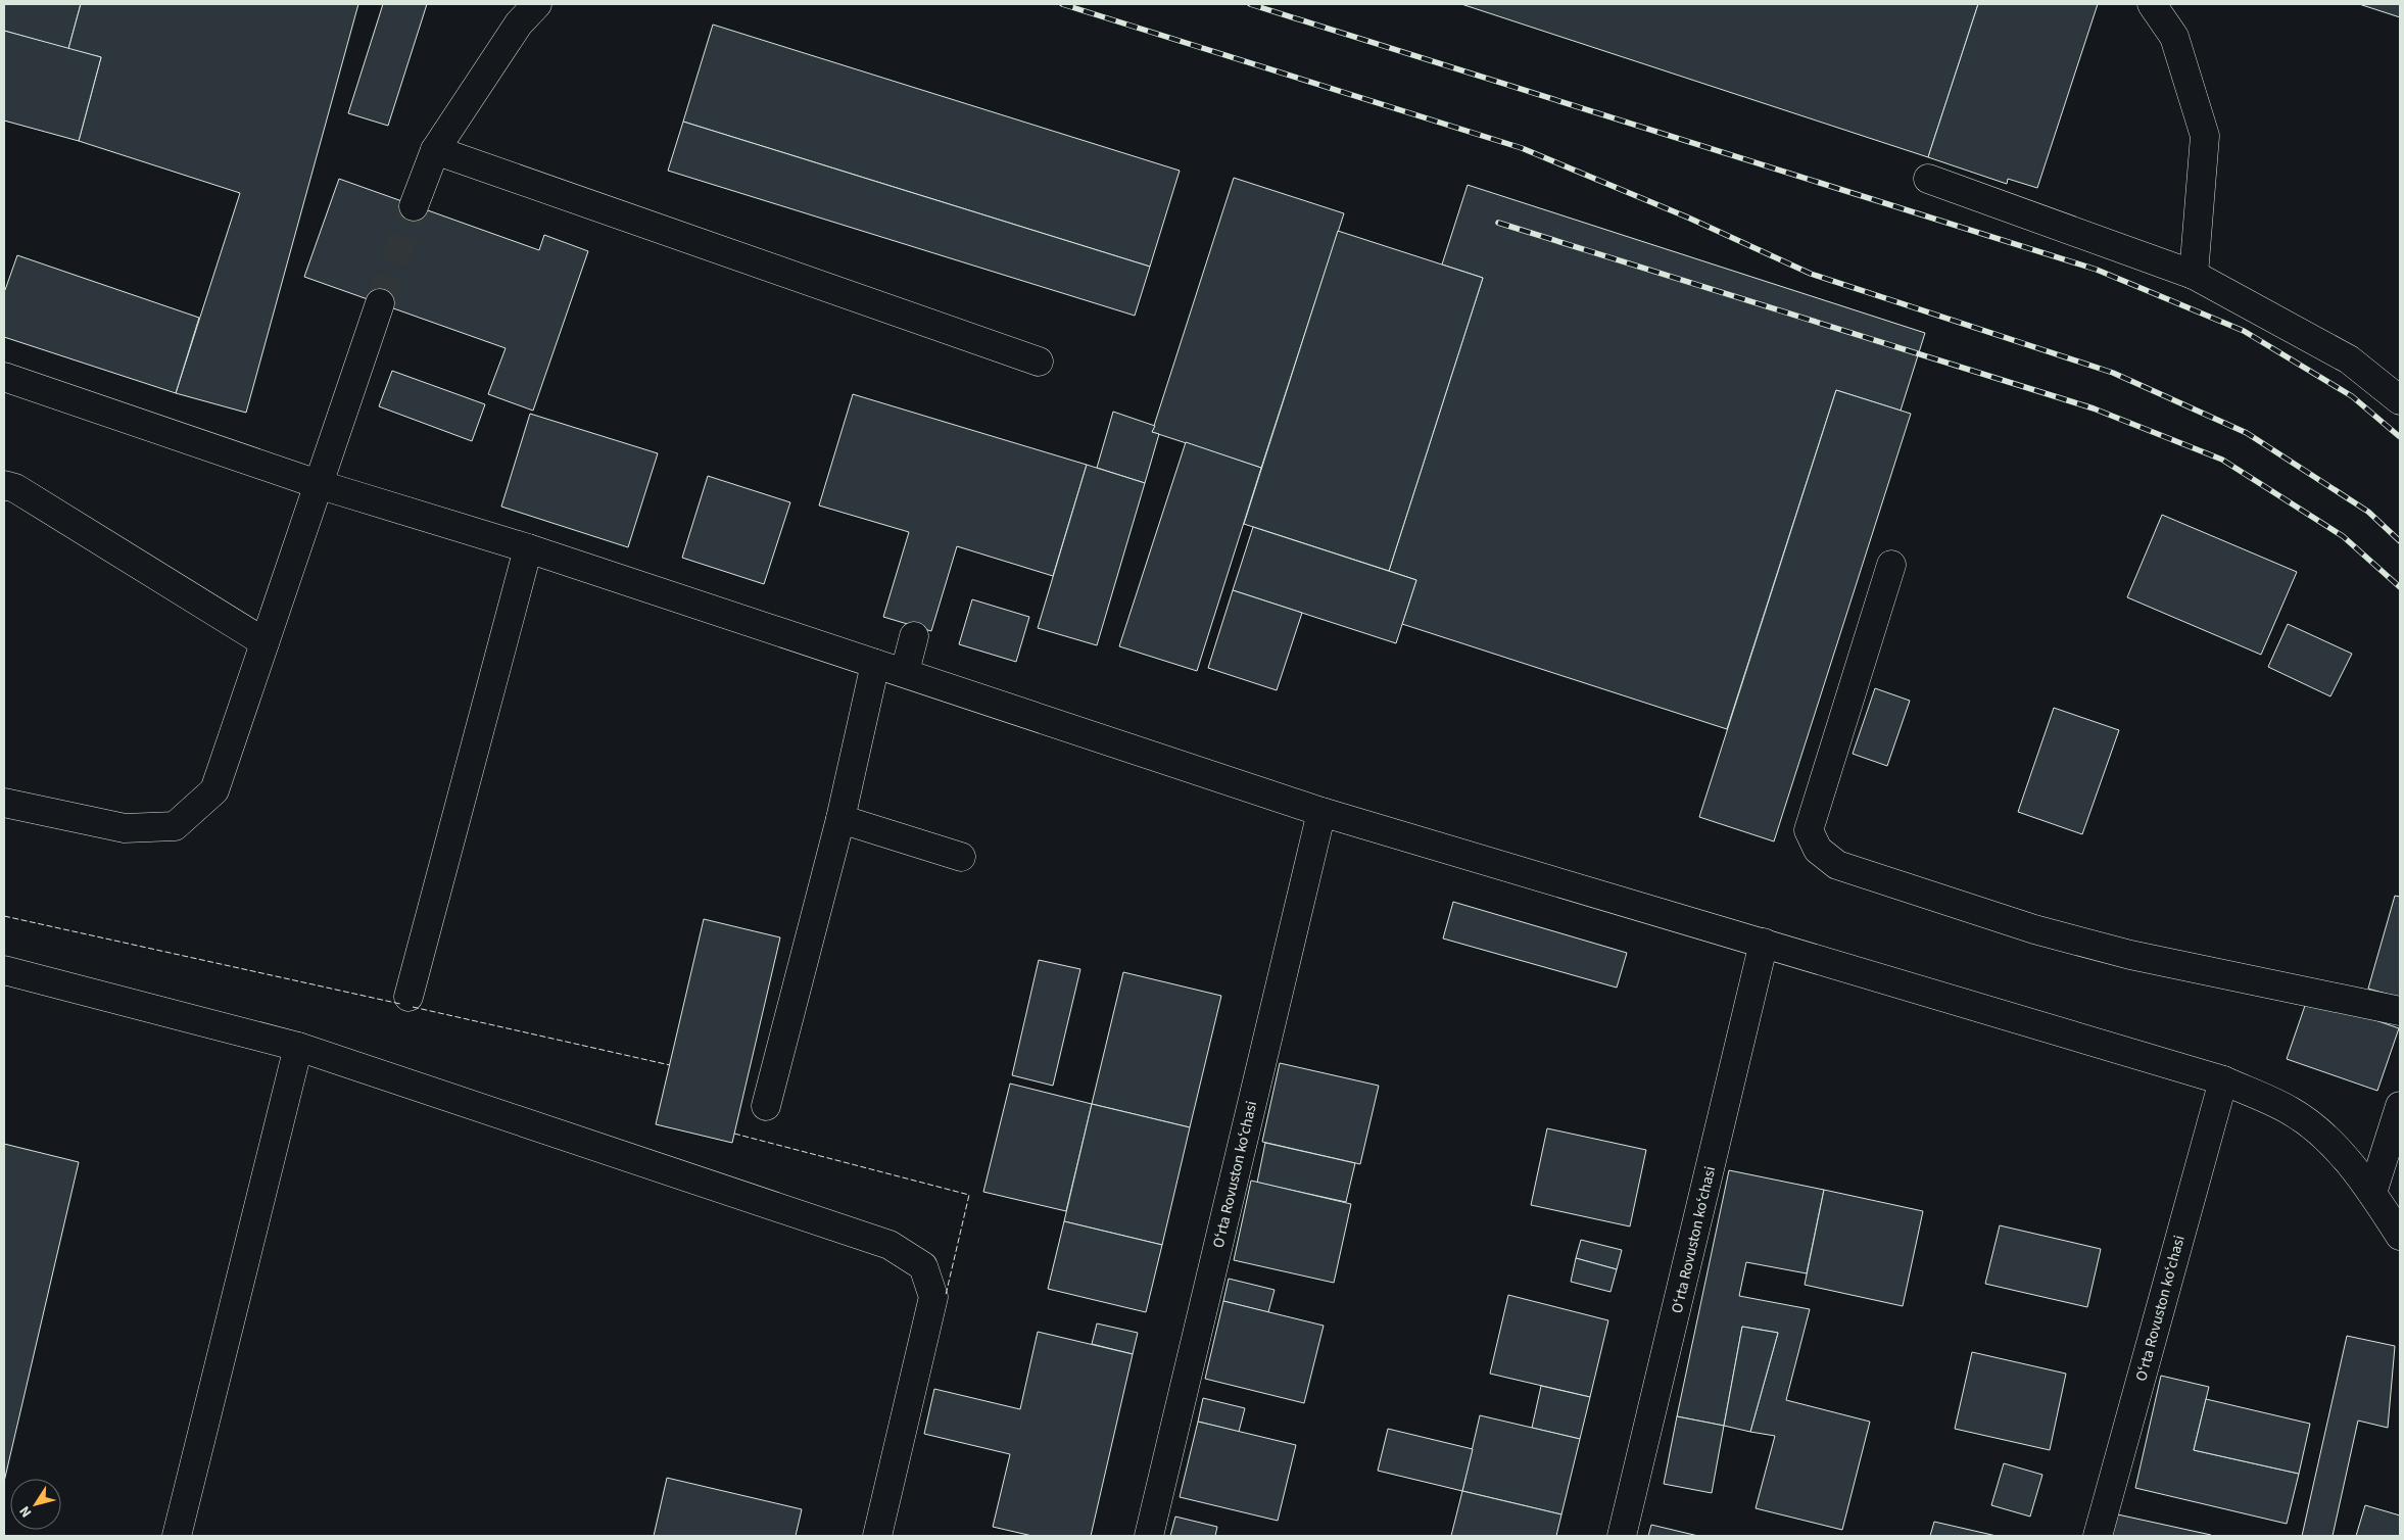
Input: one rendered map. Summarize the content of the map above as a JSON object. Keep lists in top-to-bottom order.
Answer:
{
  "streets": {
    "street": ["Oʻrta Rovuston koʻchasi"]
  },
  "north": "bottom left"
}
